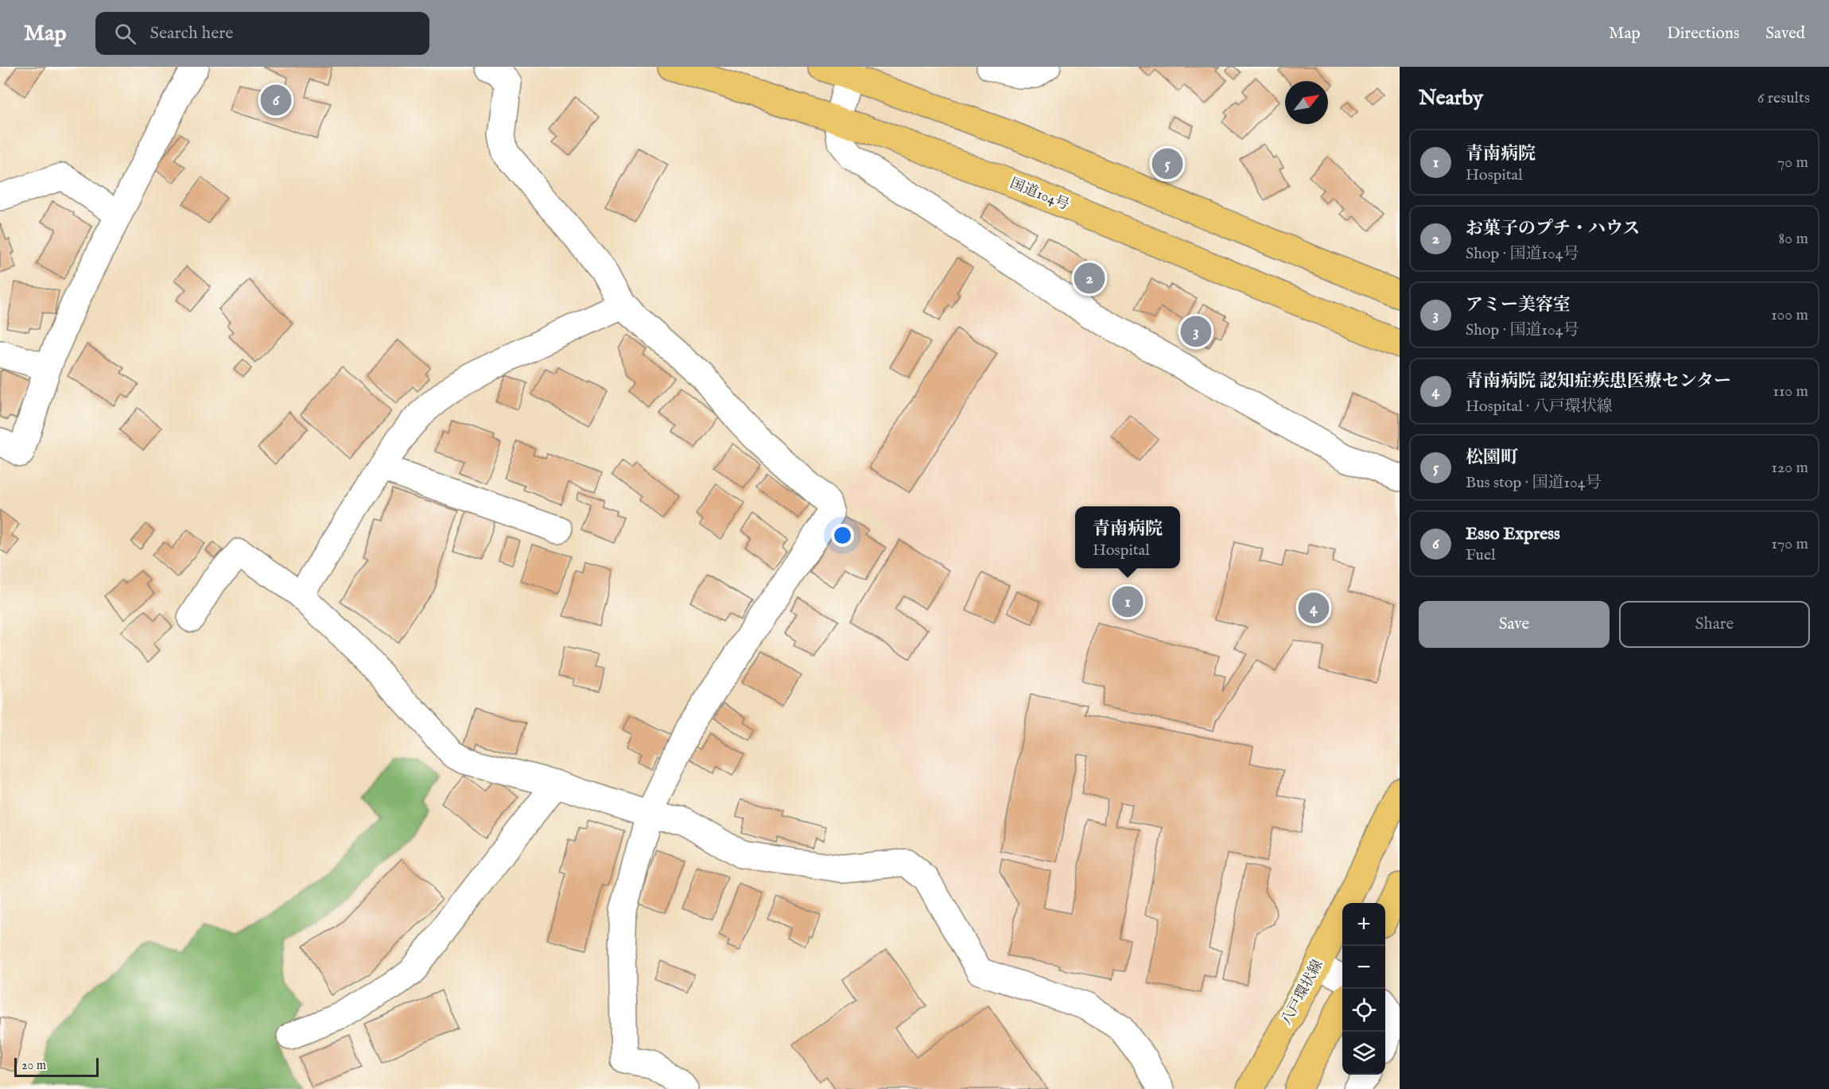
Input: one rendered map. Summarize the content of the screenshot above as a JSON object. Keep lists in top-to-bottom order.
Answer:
{
  "streets": {
    "main road": ["国道104号", "八戸環状線"]
  },
  "scale_bar": "20 m",
  "north": "top right",
  "page": {
    "header": "Map",
    "search": "Search here",
    "nav": ["Map", "Directions", "Saved"],
    "heading": ["Nearby", "6 results"],
    "pins": [
      "6",
      "5",
      "2",
      "3",
      "1",
      "4"
    ],
    "list": [
      {
        "mark": "1",
        "name": "青南病院",
        "note": "Hospital",
        "value": "70 m"
      },
      {
        "mark": "2",
        "name": "お菓子のプチ・ハウス",
        "note": "Shop · 国道104号",
        "value": "80 m"
      },
      {
        "mark": "3",
        "name": "アミー美容室",
        "note": "Shop · 国道104号",
        "value": "100 m"
      },
      {
        "mark": "4",
        "name": "青南病院 認知症疾患医療センター",
        "note": "Hospital · 八戸環状線",
        "value": "110 m"
      },
      {
        "mark": "5",
        "name": "松園町",
        "note": "Bus stop · 国道104号",
        "value": "120 m"
      },
      {
        "mark": "6",
        "name": "Esso Express",
        "note": "Fuel",
        "value": "170 m"
      }
    ],
    "popup": ["青南病院", "Hospital"],
    "buttons": ["Save", "Share"],
    "map_buttons": ["+", "−"],
    "scale": "20 m"
  }
}
